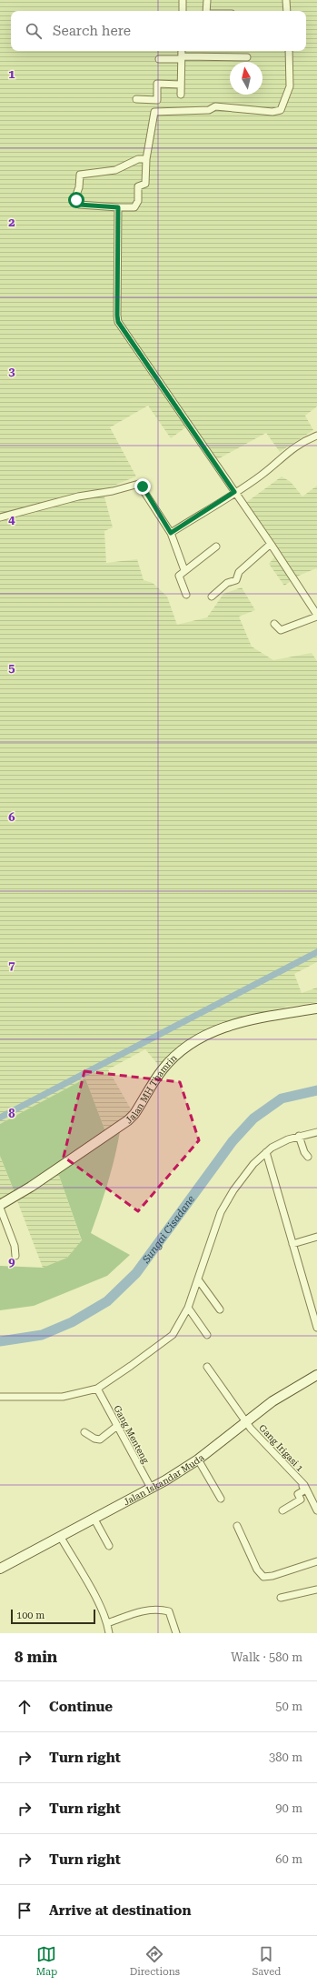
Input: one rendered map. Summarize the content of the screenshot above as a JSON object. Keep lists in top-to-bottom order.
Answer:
{
  "streets": {
    "street": [
      "Jalan MH Thamrin",
      "Gang Menteng",
      "Gang Irigasi 1",
      "Jalan Iskandar Muda"
    ]
  },
  "crossings": [
    ["Gang Menteng", "Jalan Iskandar Muda"],
    ["Gang Irigasi 1", "Jalan Iskandar Muda"]
  ],
  "water": ["Sungai Cisadane"],
  "scale_bar": "100 m",
  "north": "top",
  "page": {
    "search": "Search here",
    "scale": "100 m",
    "heading": ["8 min", "Walk · 580 m"],
    "list": [
      ["Continue", "50 m"],
      ["Turn right", "380 m"],
      ["Turn right", "90 m"],
      ["Turn right", "60 m"],
      "Arrive at destination"
    ],
    "nav": ["Map", "Directions", "Saved"]
  },
  "grid": {
    "rows": [
      "1",
      "2",
      "3",
      "4",
      "5",
      "6",
      "7",
      "8",
      "9"
    ]
  }
}
